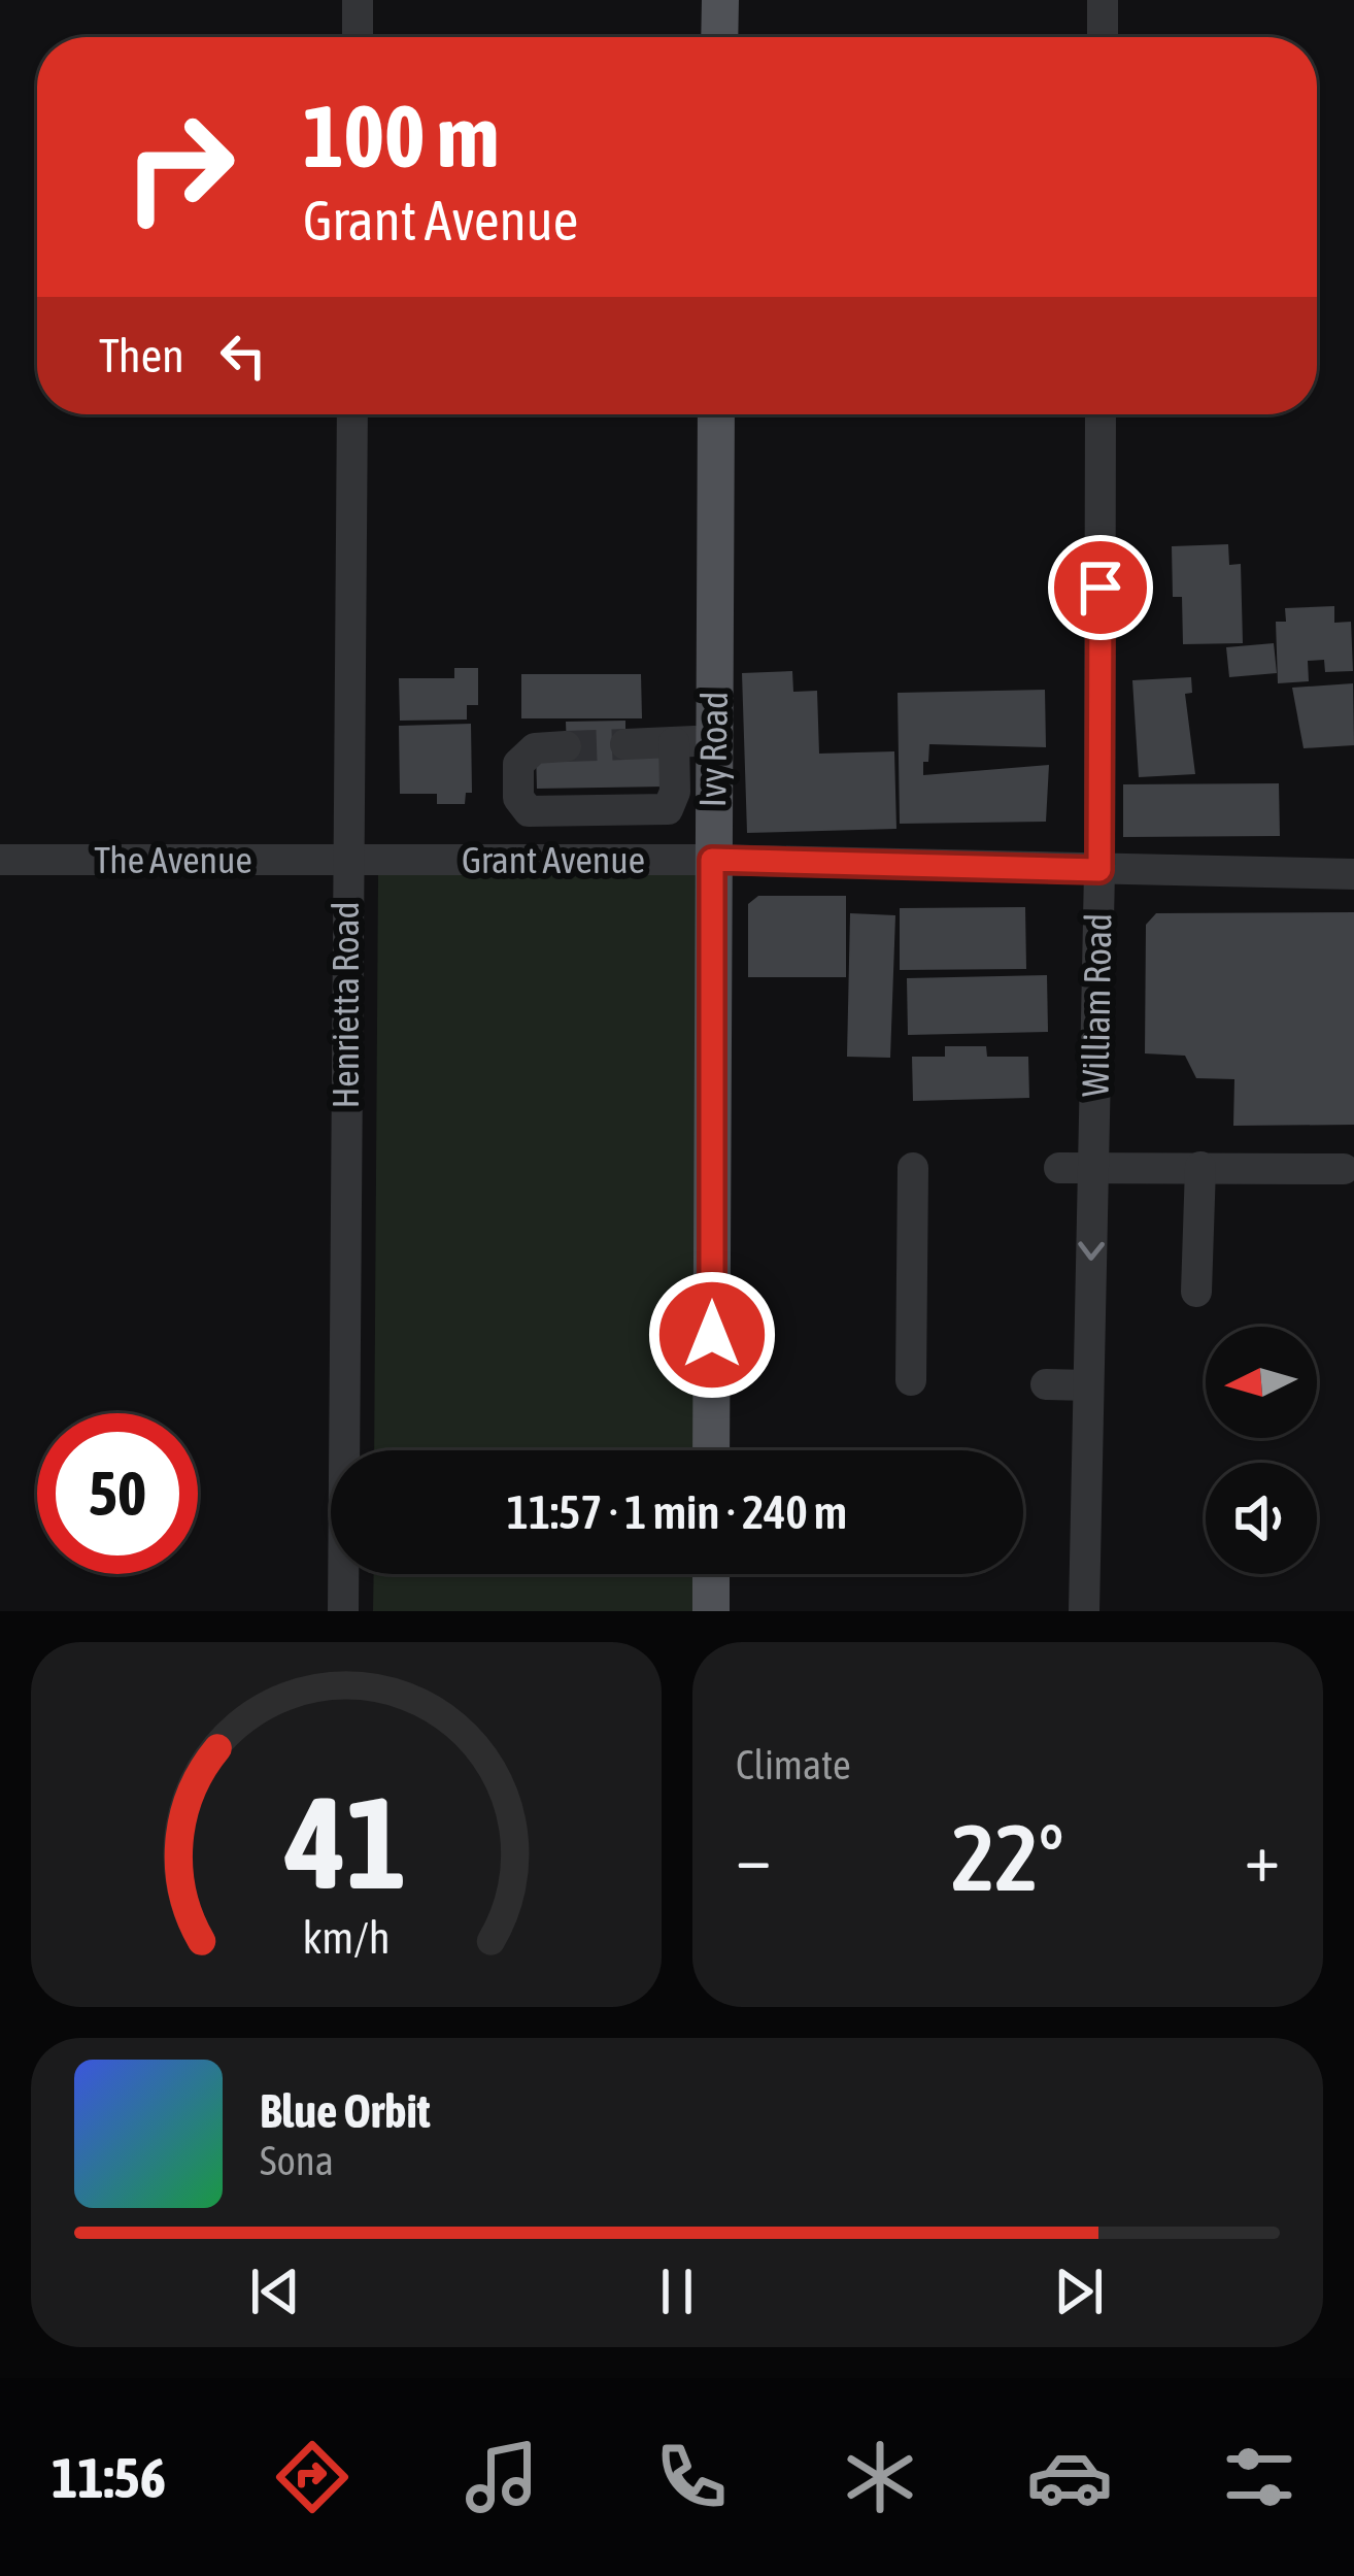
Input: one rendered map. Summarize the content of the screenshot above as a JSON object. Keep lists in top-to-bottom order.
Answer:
{
  "streets": {
    "main road": ["Ivy Road"],
    "street": [
      "The Avenue",
      "Grant Avenue",
      "Henrietta Road",
      "William Road"
    ]
  },
  "crossings": [
    ["Ivy Road", "Grant Avenue"],
    ["The Avenue", "Grant Avenue"],
    ["The Avenue", "Henrietta Road"],
    ["Grant Avenue", "Henrietta Road"],
    ["Grant Avenue", "William Road"]
  ],
  "north": "left",
  "page": {
    "turn": ["100 m", "Grant Avenue"],
    "then": "Then",
    "limit": "50",
    "trip": "11:57 · 1 min · 240 m",
    "tile": "Climate",
    "heat": ["−", "22°", "+"],
    "song": ["Blue Orbit", "Sona"],
    "tabs": "11:56",
    "gauge": ["41", "km/h"]
  }
}
